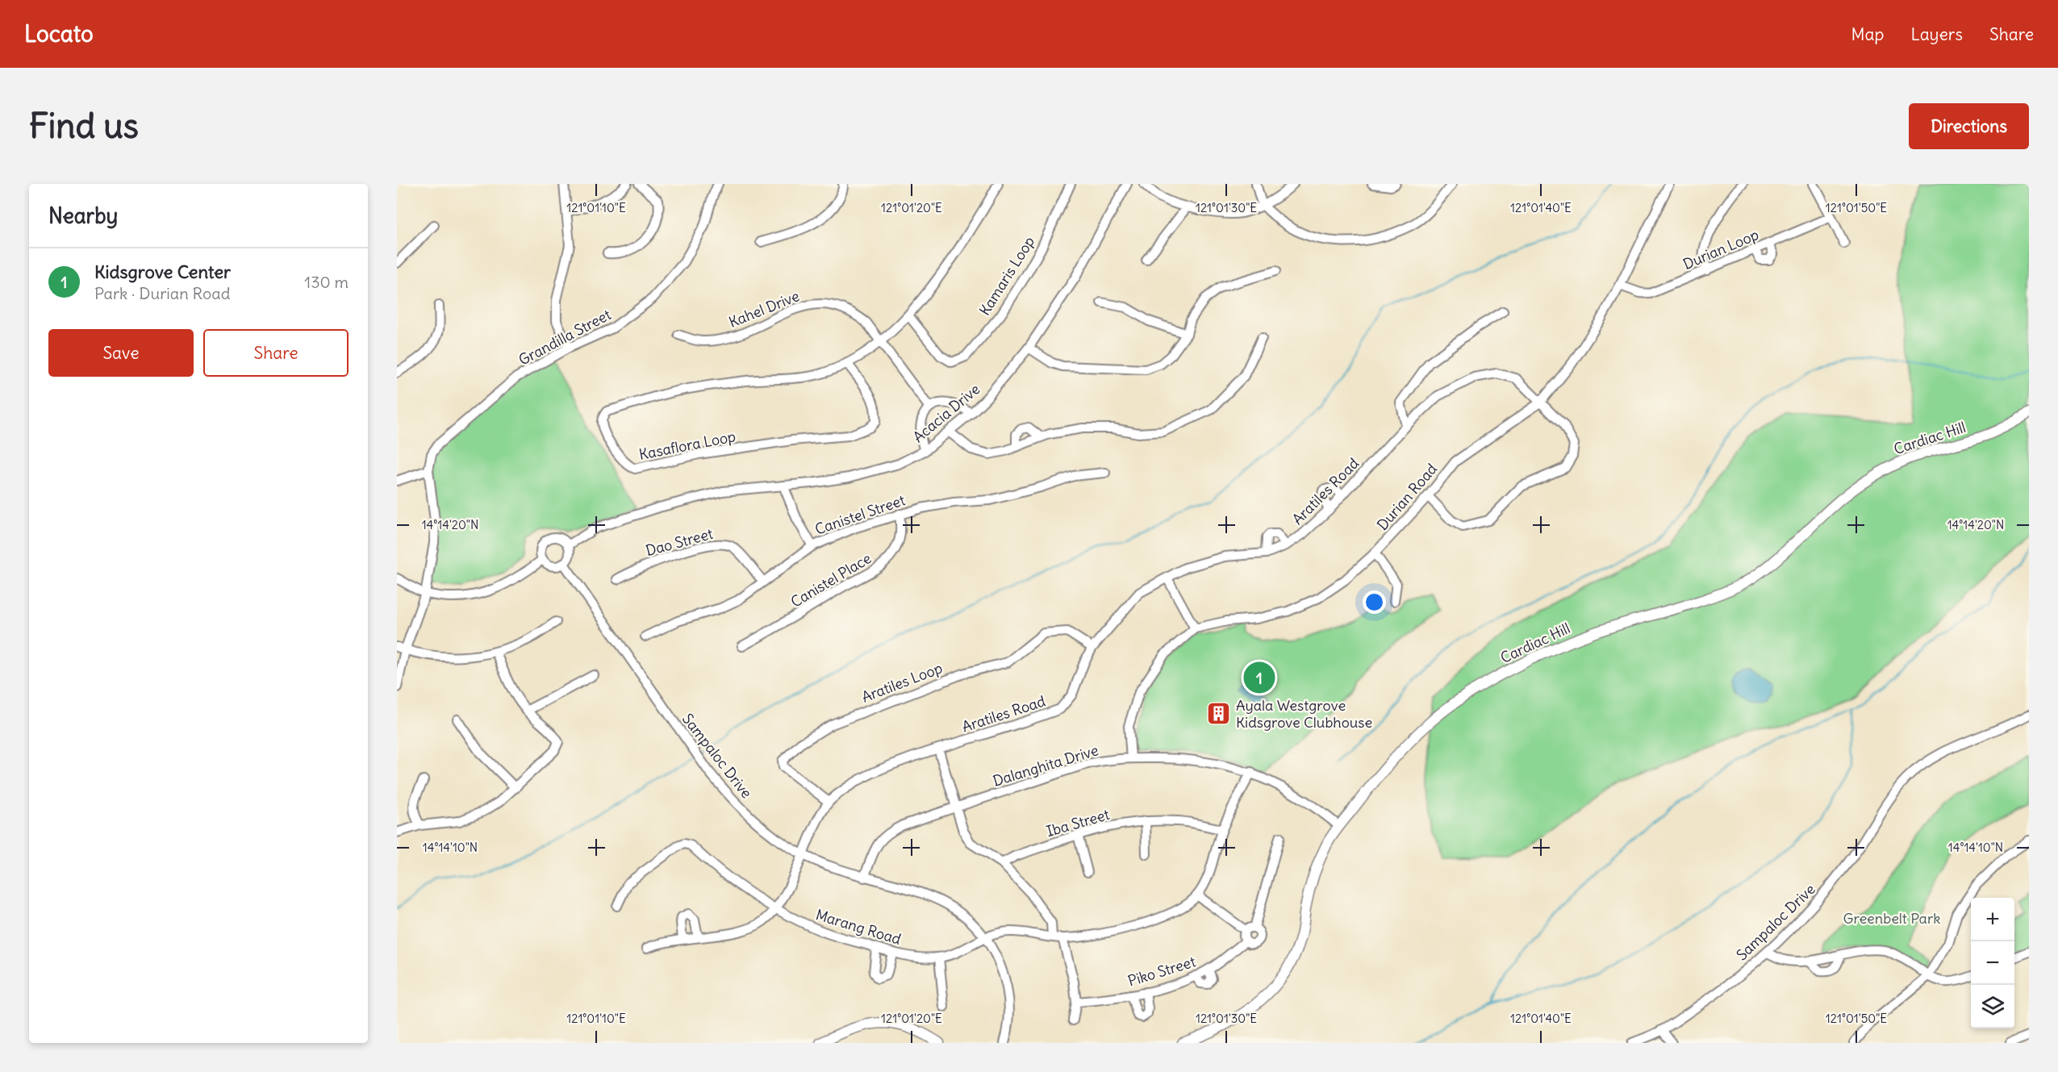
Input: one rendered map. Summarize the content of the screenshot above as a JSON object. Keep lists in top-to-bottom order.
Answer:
{
  "streets": {
    "main road": ["Cardiac Hill"],
    "street": [
      "Durian Loop",
      "Kamaris Loop",
      "Kahel Drive",
      "Grandilla Street",
      "Acacia Drive",
      "Kasaflora Loop",
      "Aratiles Road",
      "Durian Road",
      "Canistel Street",
      "Dao Street",
      "Canistel Place",
      "Aratiles Loop",
      "Sampaloc Drive",
      "Dalanghita Drive",
      "Iba Street",
      "Marang Road",
      "Piko Street"
    ]
  },
  "crossings": [
    ["Durian Loop", "Durian Road"],
    ["Kahel Drive", "Kasaflora Loop"],
    ["Acacia Drive", "Sampaloc Drive"],
    ["Cardiac Hill", "Dalanghita Drive"],
    ["Aratiles Road", "Durian Road"],
    ["Aratiles Road", "Aratiles Loop"],
    ["Aratiles Road", "Sampaloc Drive"],
    ["Aratiles Road", "Marang Road"],
    ["Durian Road", "Dalanghita Drive"],
    ["Canistel Street", "Dao Street"],
    ["Canistel Street", "Canistel Place"],
    ["Sampaloc Drive", "Dalanghita Drive"],
    ["Sampaloc Drive", "Marang Road"],
    ["Dalanghita Drive", "Marang Road"],
    ["Iba Street", "Marang Road"]
  ],
  "parks": ["Greenbelt Park"],
  "places": {
    "building": ["Ayala Westgrove Kidsgrove Clubhouse"]
  },
  "page": {
    "header": "Locato",
    "nav": ["Map", "Layers", "Share"],
    "buttons": [
      "Directions",
      ["Save", "Share"]
    ],
    "title": "Find us",
    "heading": "Nearby",
    "list": [
      {
        "mark": "1",
        "name": "Kidsgrove Center",
        "note": "Park · Durian Road",
        "value": "130 m"
      }
    ],
    "pins": "1",
    "map_buttons": ["+", "−"]
  },
  "coordinates": [
    "121°01'10\"E",
    "121°01'20\"E",
    "121°01'30\"E",
    "121°01'40\"E",
    "121°01'50\"E",
    "14°14'20\"N",
    "14°14'10\"N"
  ]
}
